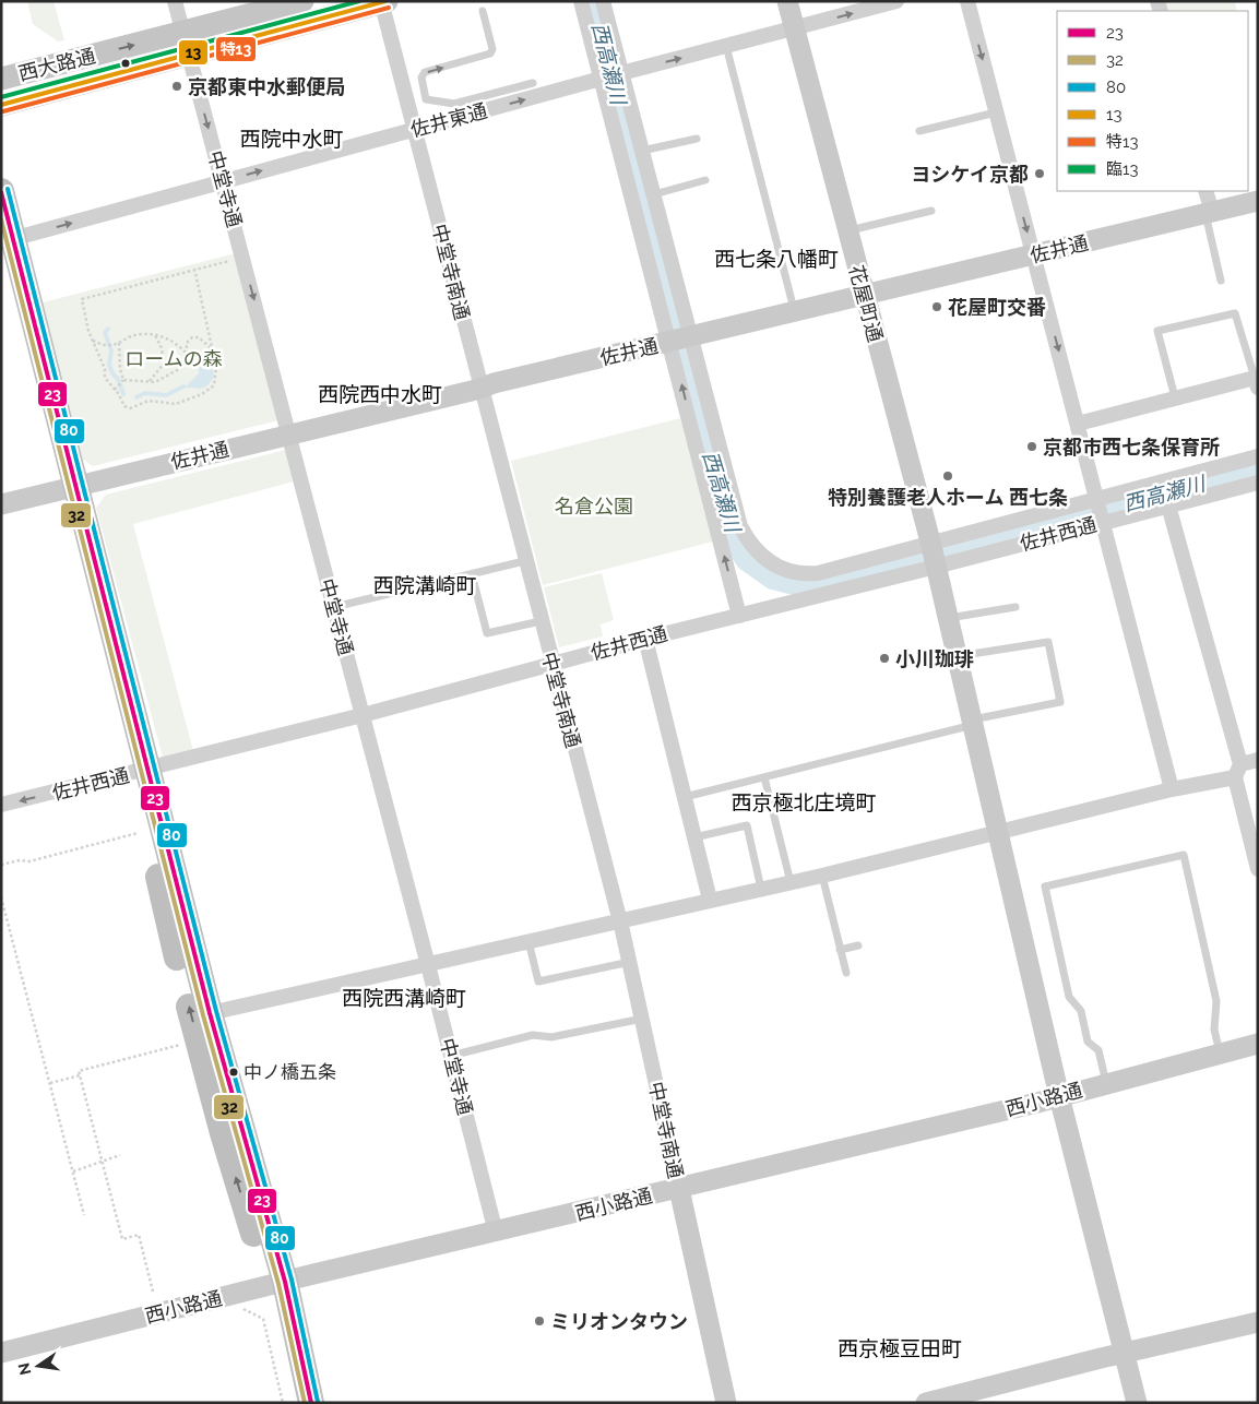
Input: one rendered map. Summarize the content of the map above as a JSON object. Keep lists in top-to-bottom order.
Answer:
{
  "streets": {
    "main road": ["西大路通"],
    "street": [
      "佐井東通",
      "中堂寺通",
      "佐井通",
      "中堂寺南通",
      "花屋町通",
      "佐井西通",
      "西小路通"
    ]
  },
  "crossings": [
    ["西大路通", "中堂寺通"],
    ["西大路通", "中堂寺南通"],
    ["佐井東通", "中堂寺通"],
    ["佐井東通", "中堂寺南通"],
    ["佐井東通", "花屋町通"],
    ["中堂寺通", "佐井通"],
    ["中堂寺通", "佐井西通"],
    ["中堂寺通", "西小路通"],
    ["佐井通", "中堂寺南通"],
    ["佐井通", "花屋町通"],
    ["中堂寺南通", "佐井西通"],
    ["中堂寺南通", "西小路通"],
    ["花屋町通", "佐井西通"],
    ["花屋町通", "西小路通"]
  ],
  "one_way": ["佐井東通"],
  "districts": [
    "西院中水町",
    "西七条八幡町",
    "西院西中水町",
    "西院溝崎町",
    "西京極北庄境町",
    "西院西溝崎町",
    "西京極豆田町"
  ],
  "water": ["西高瀬川"],
  "parks": ["ロームの森", "名倉公園"],
  "places": [
    "京都東中水郵便局",
    "ヨシケイ京都",
    "花屋町交番",
    "京都市西七条保育所",
    "特別養護老人ホーム 西七条",
    "小川珈琲",
    "中ノ橋五条",
    "ミリオンタウン"
  ],
  "lines": [
    "transit line 13",
    "transit line 臨13",
    "transit line 特13",
    "transit line 80",
    "transit line 23",
    "transit line 32"
  ],
  "legend": [
    "23",
    "32",
    "80",
    "13",
    "特13",
    "臨13"
  ],
  "north": "left"
}
